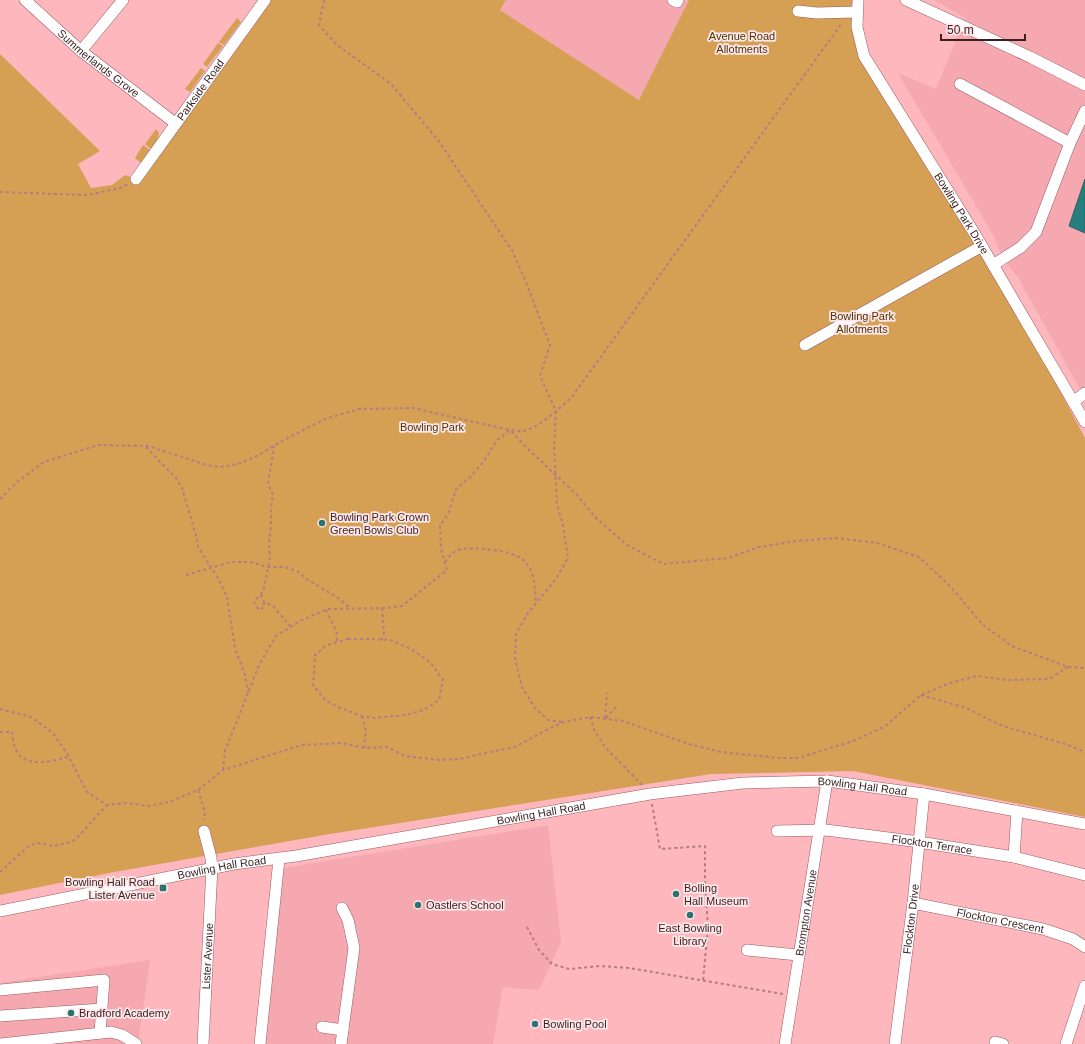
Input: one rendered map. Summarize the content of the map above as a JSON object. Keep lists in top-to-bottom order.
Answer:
{
  "streets": {
    "street": [
      "Summerlands Grove",
      "Parkside Road",
      "Bowling Park Drive",
      "Bowling Hall Road",
      "Flockton Terrace",
      "Brompton Avenue",
      "Flockton Drive",
      "Flockton Crescent",
      "Lister Avenue"
    ]
  },
  "crossings": [
    ["Summerlands Grove", "Parkside Road"],
    ["Bowling Hall Road", "Brompton Avenue"],
    ["Bowling Hall Road", "Flockton Drive"],
    ["Bowling Hall Road", "Lister Avenue"],
    ["Flockton Terrace", "Brompton Avenue"],
    ["Flockton Terrace", "Flockton Drive"],
    ["Flockton Drive", "Flockton Crescent"]
  ],
  "parks": ["Avenue Road Allotments", "Bowling Park Allotments", "Bowling Park"],
  "places": {
    "other": [
      "Bowling Park Crown Green Bowls Club",
      "Bolling Hall Museum",
      "Oastlers School",
      "East Bowling Library",
      "Bradford Academy",
      "Bowling Pool"
    ],
    "transit": ["Bowling Hall Road Lister Avenue"]
  },
  "scale_bar": "50 m"
}
